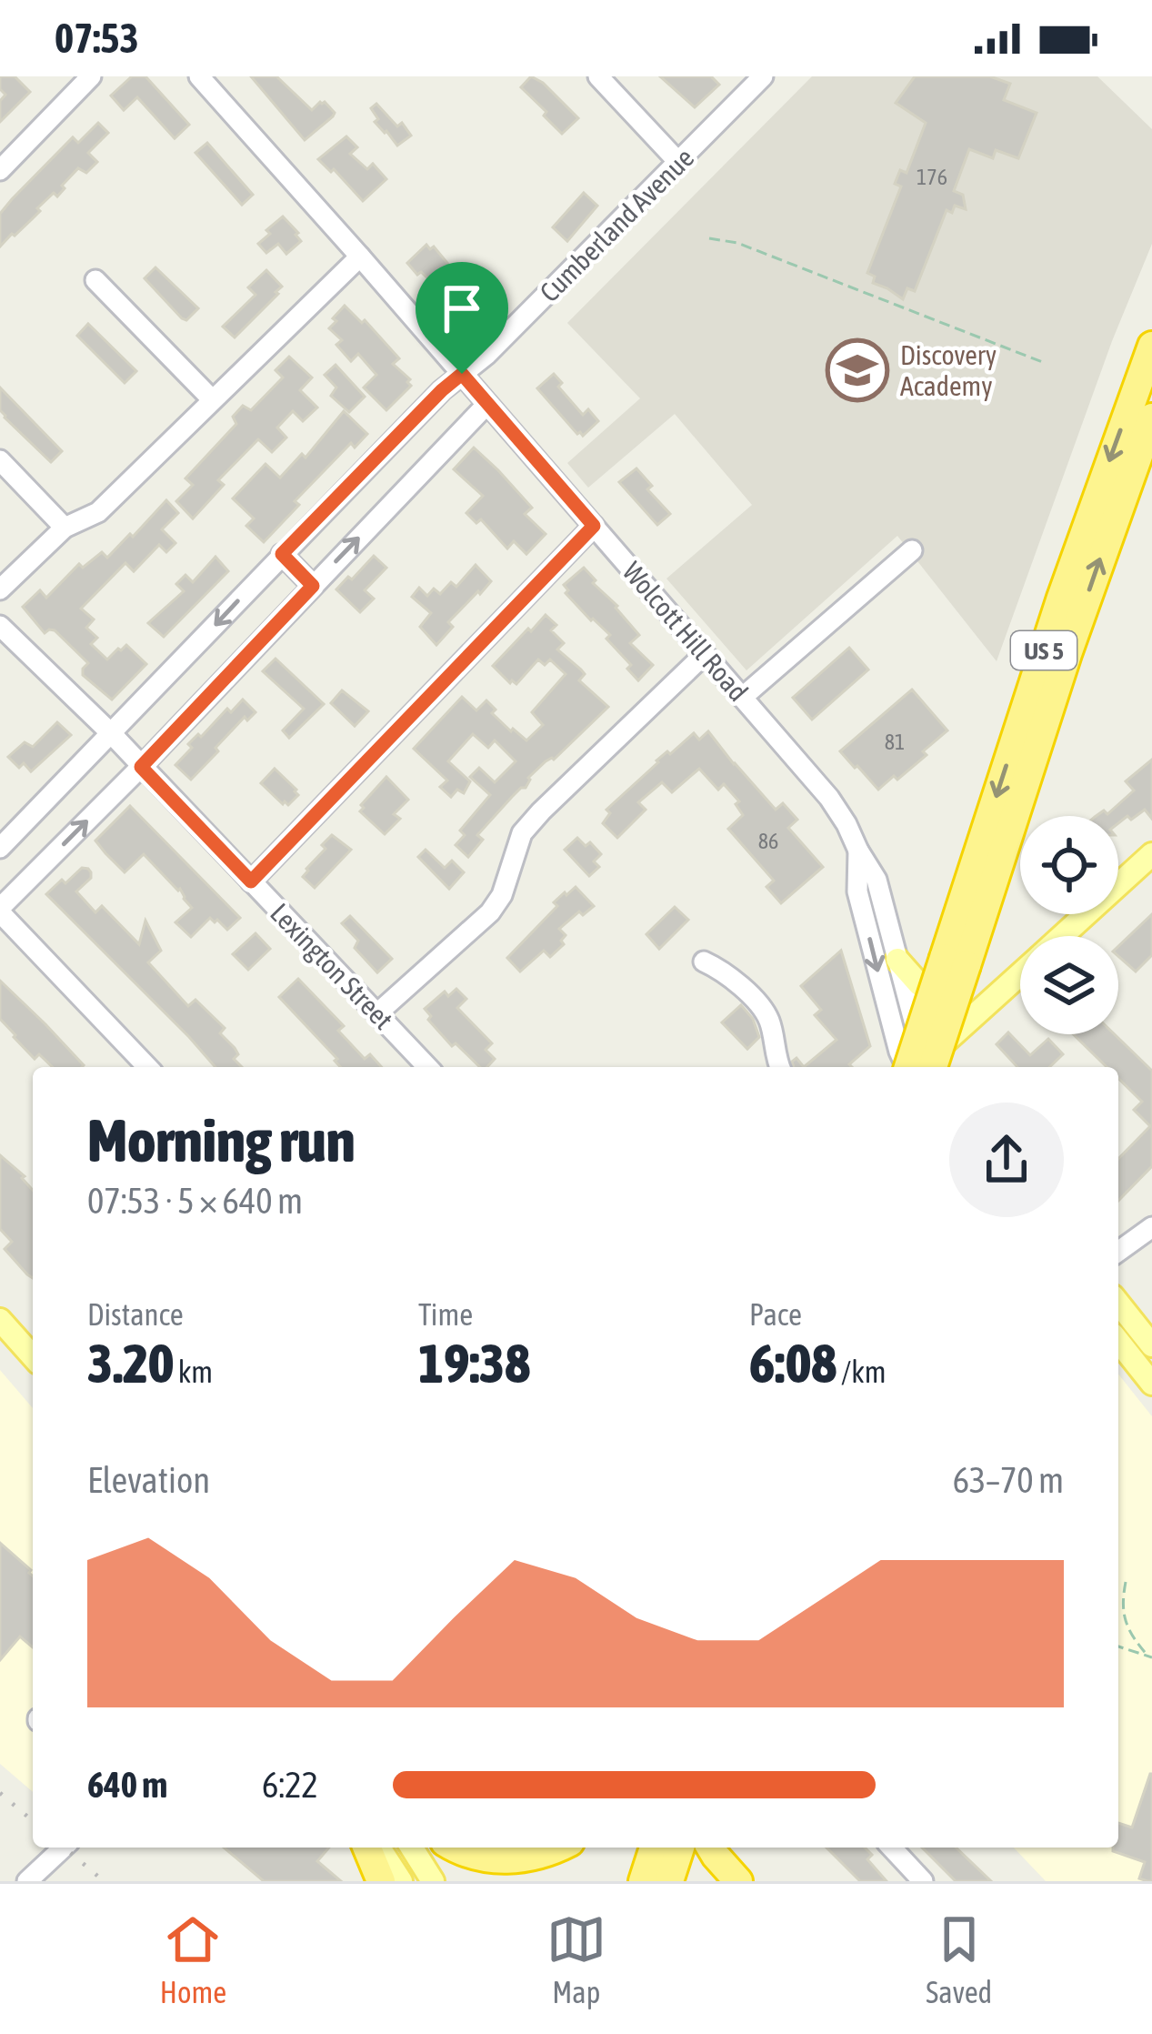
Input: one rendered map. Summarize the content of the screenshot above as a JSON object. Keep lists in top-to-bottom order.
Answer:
{
  "streets": {
    "highway": ["US 5"],
    "street": ["Cumberland Avenue", "Wolcott Hill Road", "Lexington Street"]
  },
  "crossings": [
    ["Cumberland Avenue", "Wolcott Hill Road"],
    ["Cumberland Avenue", "Lexington Street"]
  ],
  "places": {
    "school or university": ["Discovery Academy"]
  },
  "house_numbers": ["176", "81", "86"],
  "page": {
    "status": "07:53",
    "heading": ["Morning run", "07:53 · 5 × 640 m"],
    "stats": [
      ["Distance", "3.20 km"],
      ["Time", "19:38"],
      ["Pace", "6:08 /km"]
    ],
    "chart": ["Elevation", "63–70 m"],
    "list": [
      {
        "name": "640 m",
        "note": "6:22"
      }
    ],
    "tabs": ["Home", "Map", "Saved"]
  }
}
